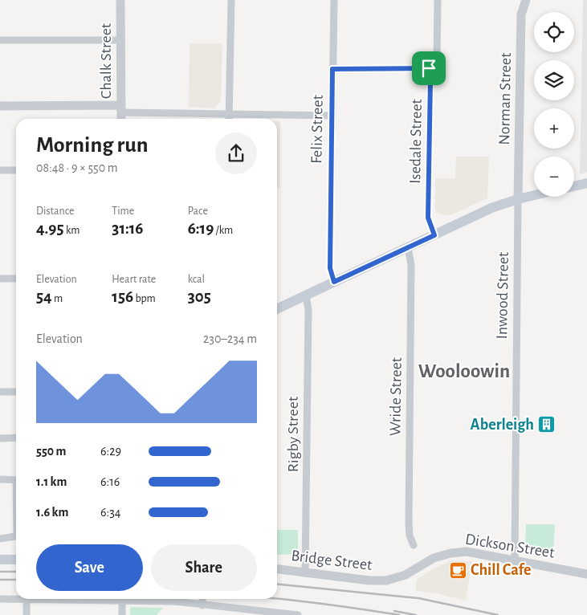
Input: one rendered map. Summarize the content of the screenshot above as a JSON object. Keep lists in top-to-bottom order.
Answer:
{
  "streets": {
    "street": [
      "Chalk Street",
      "Norman Street",
      "Felix Street",
      "Isedale Street",
      "Inwood Street",
      "Wride Street",
      "Rigby Street",
      "Dickson Street",
      "Bridge Street"
    ]
  },
  "crossings": [
    ["Norman Street", "Inwood Street"],
    ["Inwood Street", "Dickson Street"],
    ["Rigby Street", "Bridge Street"],
    ["Dickson Street", "Bridge Street"]
  ],
  "districts": ["Wooloowin"],
  "places": {
    "building": ["Aberleigh"],
    "cafe": ["Chill Cafe"]
  },
  "page": {
    "map_buttons": ["+", "−"],
    "heading": ["Morning run", "08:48 · 9 × 550 m"],
    "stats": [
      ["Distance", "4.95 km"],
      ["Time", "31:16"],
      ["Pace", "6:19 /km"],
      ["Elevation", "54 m"],
      ["Heart rate", "156 bpm"],
      ["kcal", "305"]
    ],
    "chart": ["Elevation", "230–234 m"],
    "list": [
      {
        "name": "550 m",
        "note": "6:29"
      },
      {
        "name": "1.1 km",
        "note": "6:16"
      },
      {
        "name": "1.6 km",
        "note": "6:34"
      }
    ],
    "buttons": ["Save", "Share"]
  }
}
